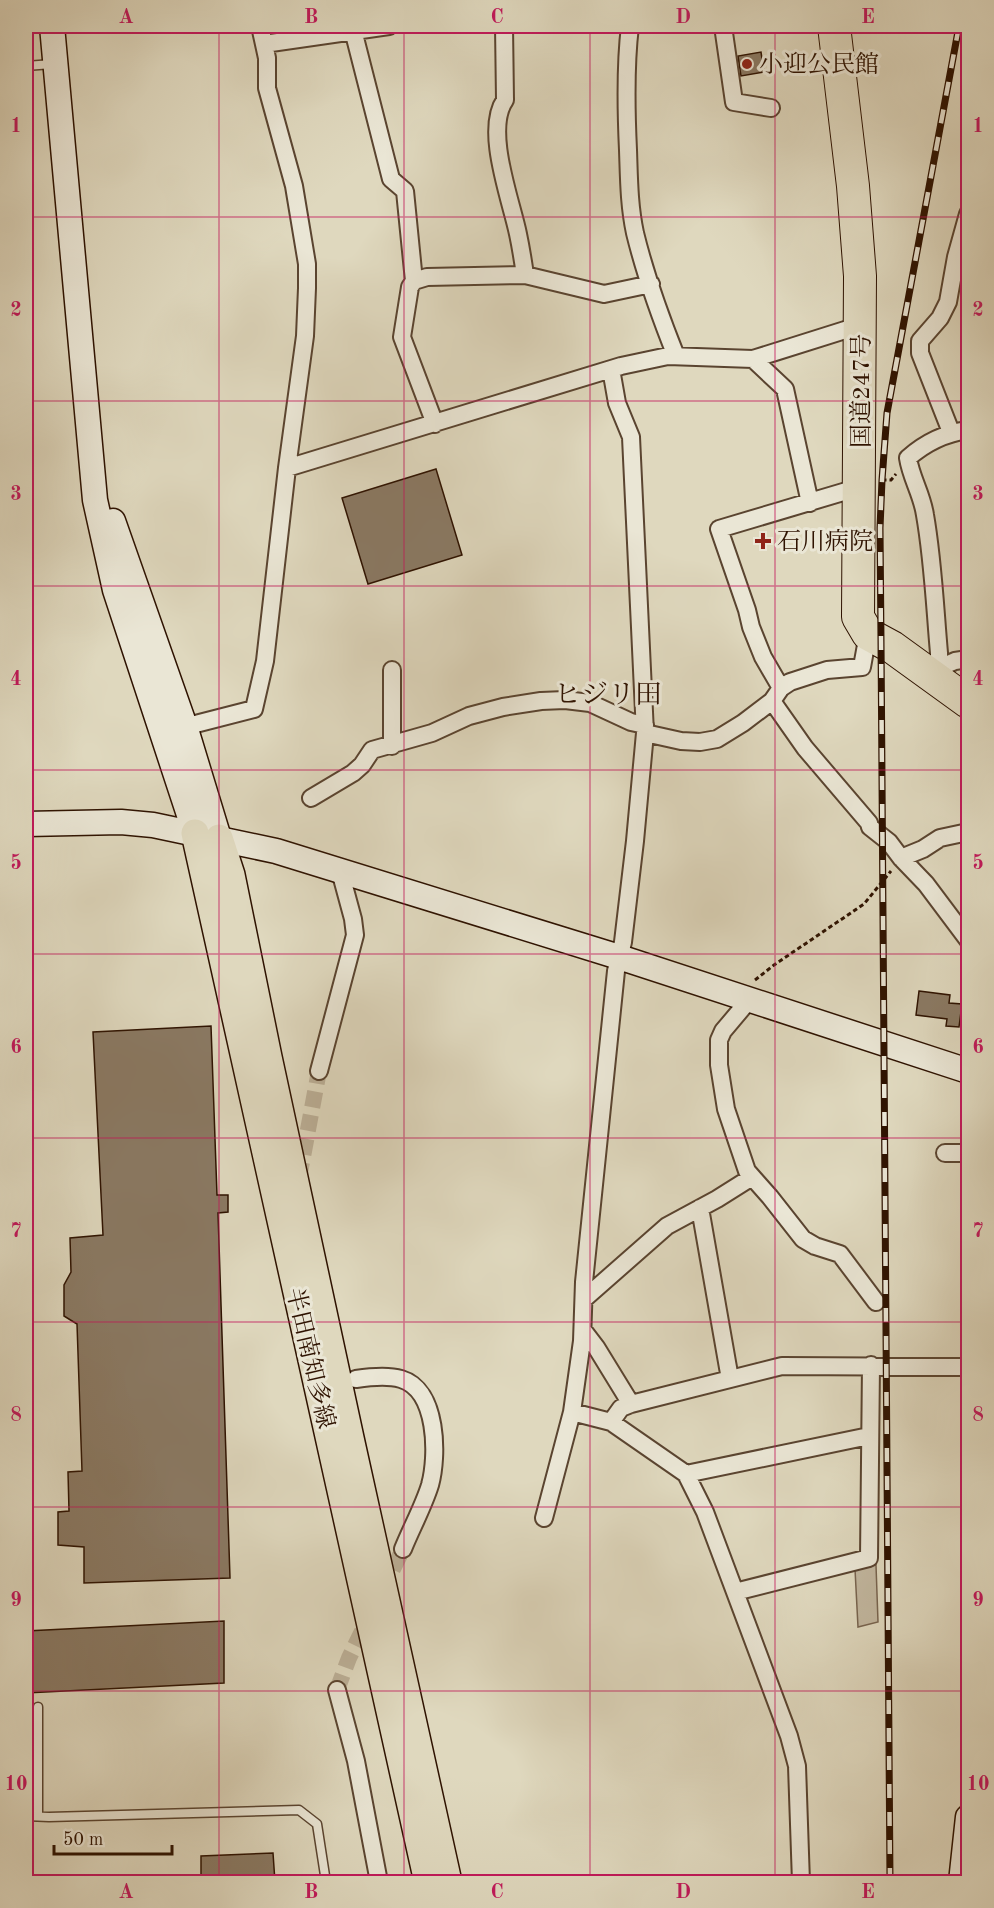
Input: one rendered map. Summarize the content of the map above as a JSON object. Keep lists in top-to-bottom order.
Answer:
{
  "streets": {
    "highway": ["国道247号"],
    "main road": ["半田南知多線"]
  },
  "districts": ["ヒジリ田"],
  "places": {
    "other": ["小迎公民館"],
    "health": ["石川病院"]
  },
  "scale_bar": "50 m",
  "grid": {
    "columns": [
      "A",
      "B",
      "C",
      "D",
      "E"
    ],
    "rows": [
      "1",
      "2",
      "3",
      "4",
      "5",
      "6",
      "7",
      "8",
      "9",
      "10"
    ]
  }
}
